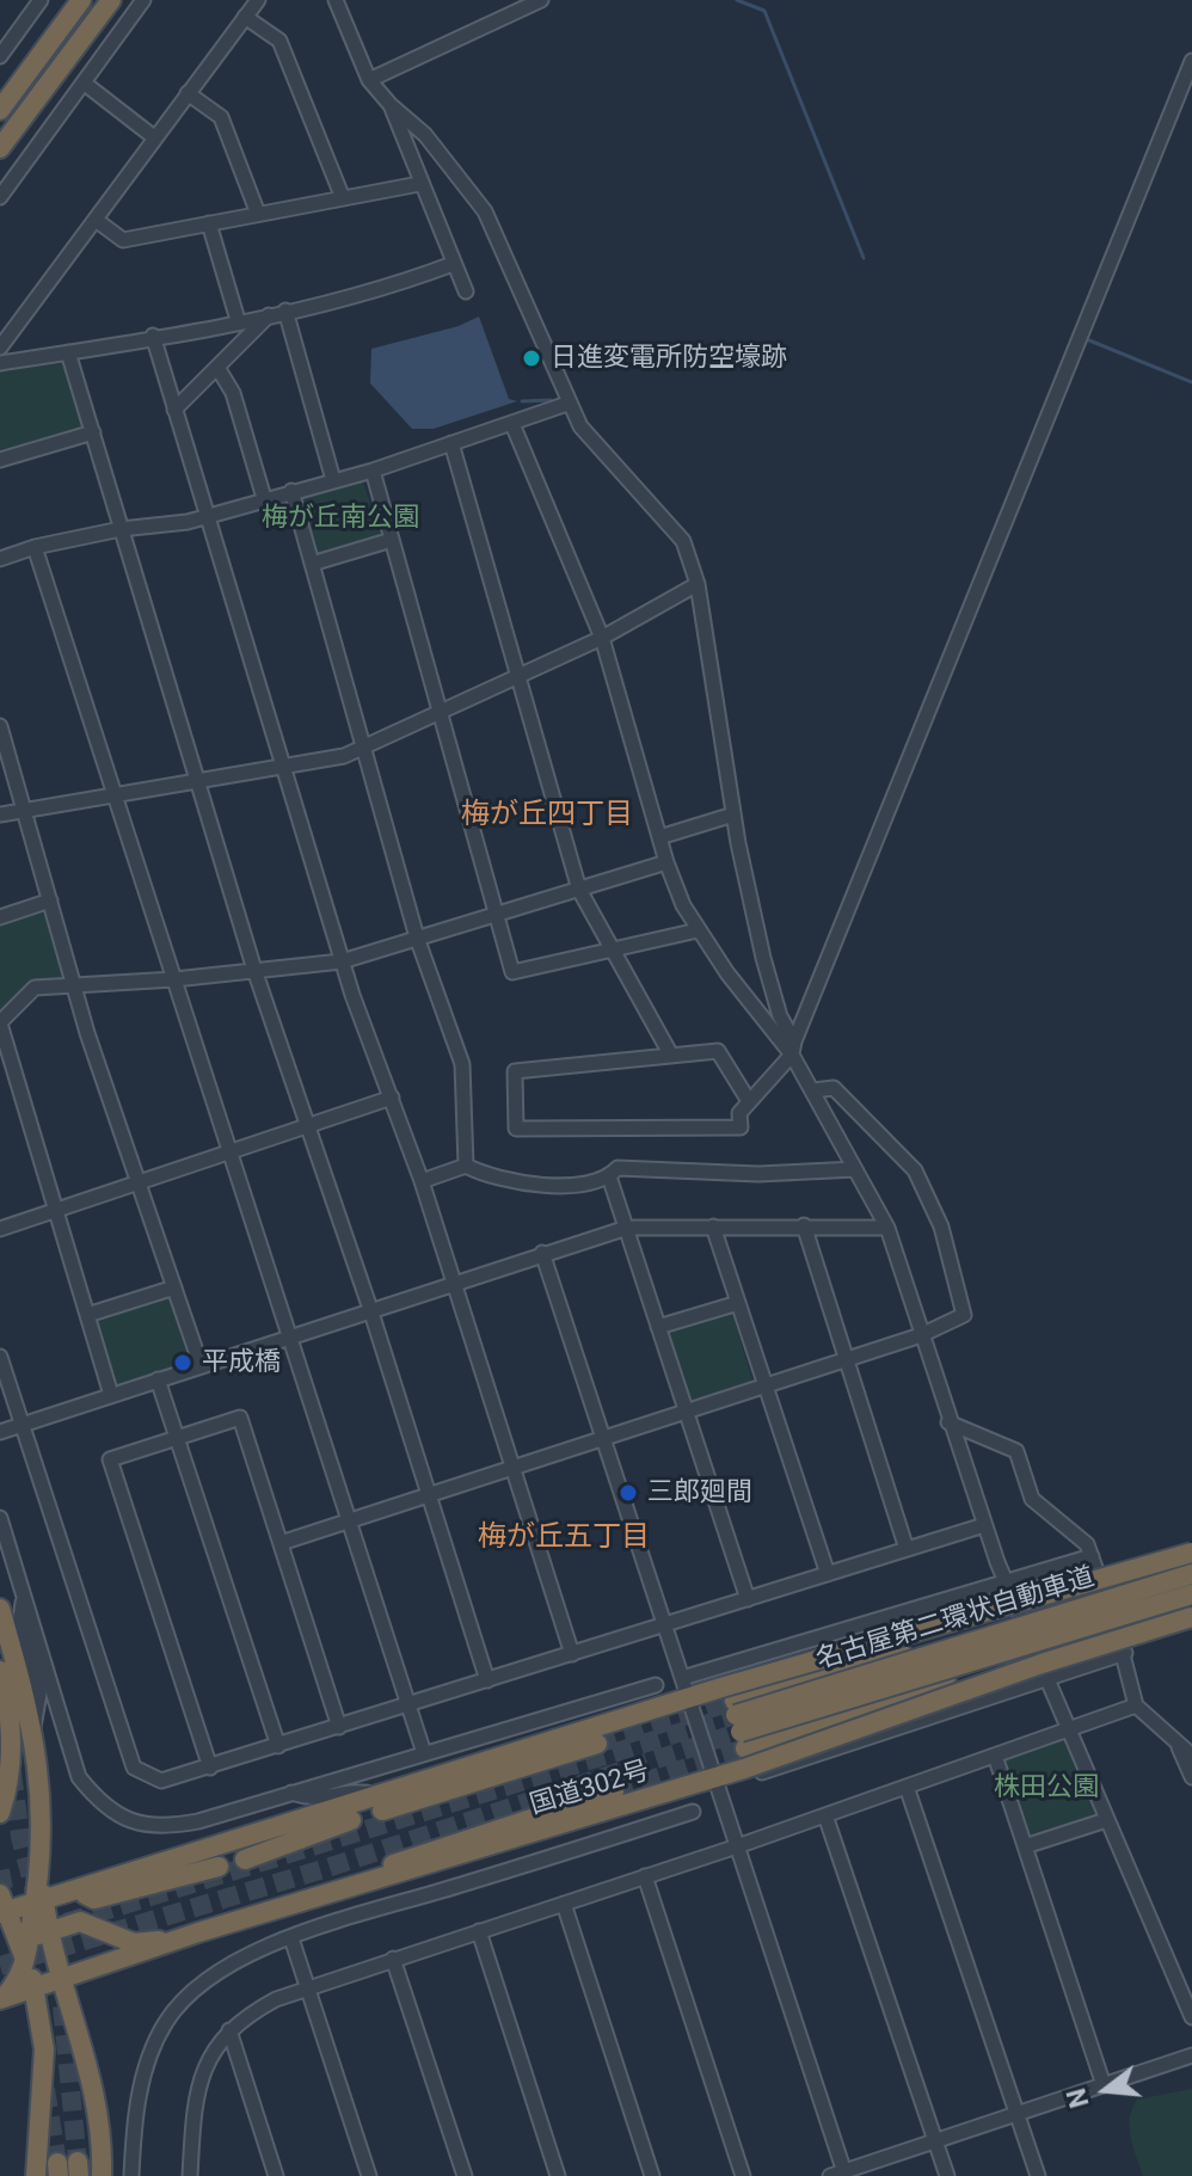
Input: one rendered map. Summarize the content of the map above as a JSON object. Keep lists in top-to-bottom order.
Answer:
{
  "streets": {
    "highway": ["名古屋第二環状自動車道", "国道302号"]
  },
  "crossings": [
    ["名古屋第二環状自動車道", "国道302号"]
  ],
  "districts": ["梅が丘四丁目", "梅が丘五丁目"],
  "parks": ["梅が丘南公園", "株田公園"],
  "places": ["日進変電所防空壕跡", "平成橋", "三郎廻間"],
  "north": "left"
}
